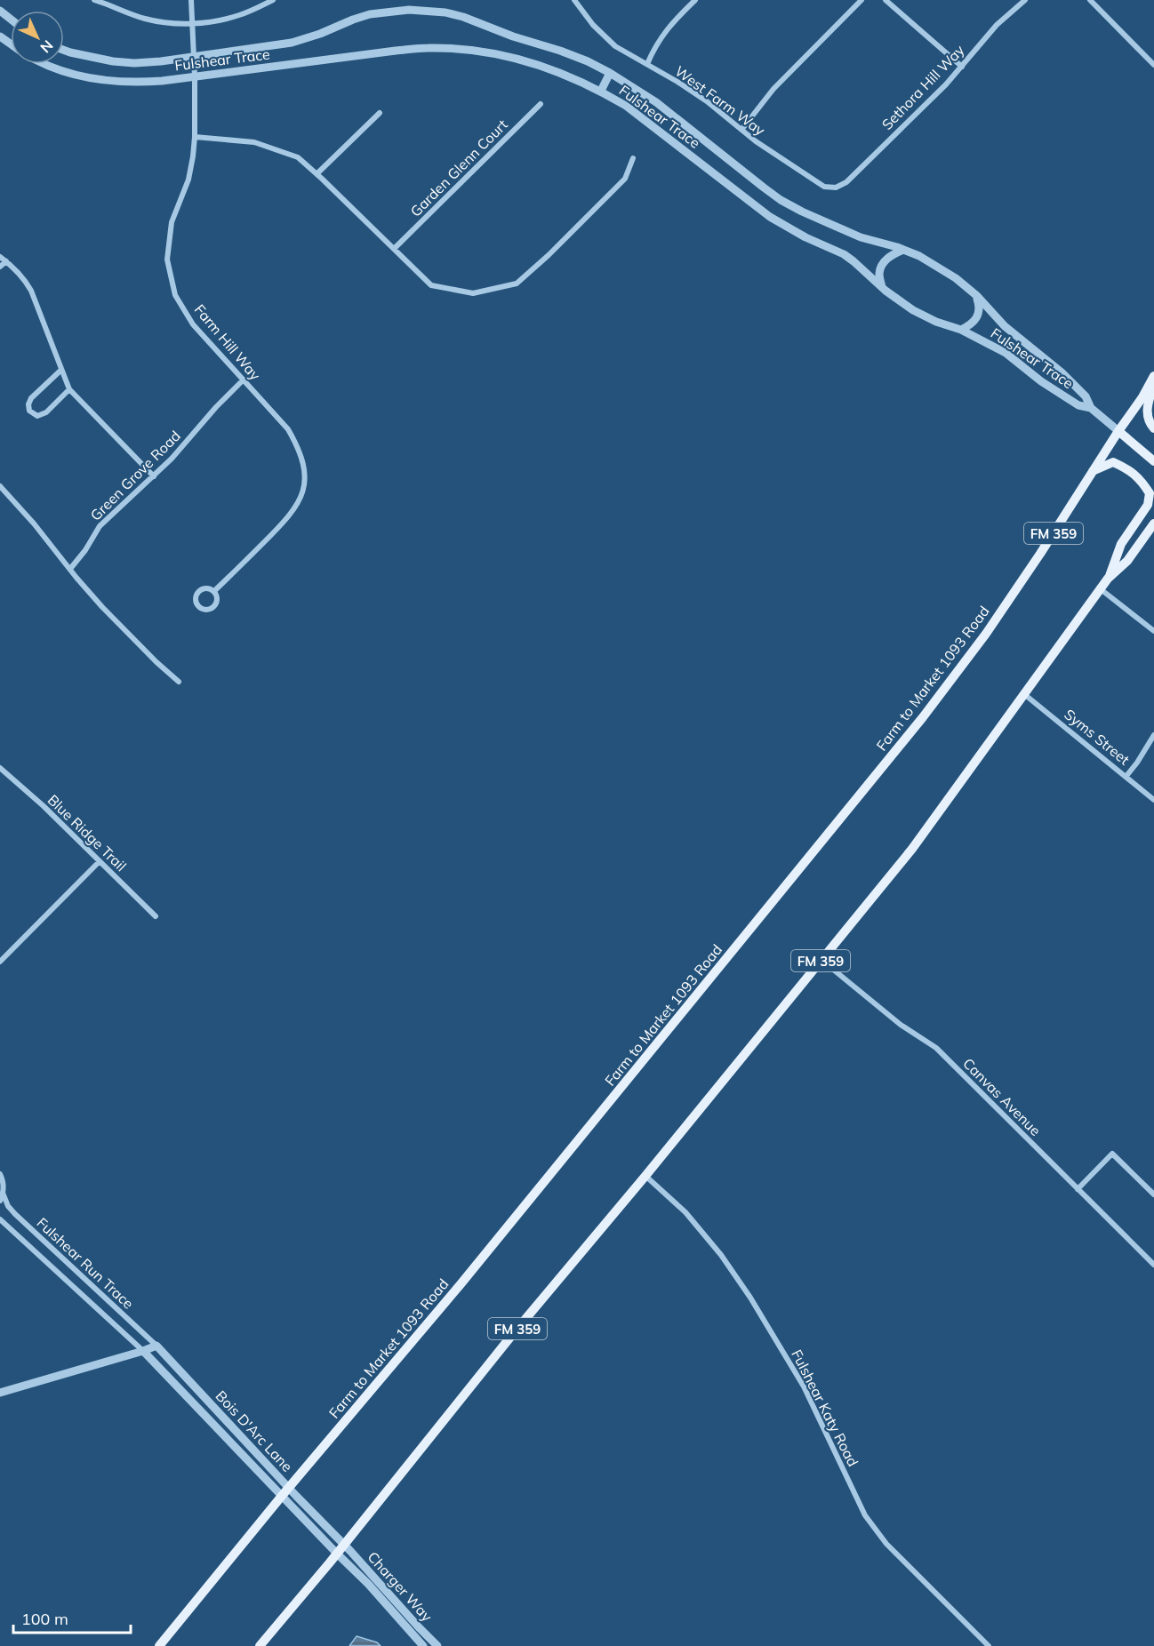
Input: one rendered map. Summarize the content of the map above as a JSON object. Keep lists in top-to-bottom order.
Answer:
{
  "streets": {
    "main road": ["Fulshear Trace", "FM 359", "Farm to Market 1093 Road"],
    "street": [
      "Sethora Hill Way",
      "West Farm Way",
      "Garden Glenn Court",
      "Farm Hill Way",
      "Green Grove Road",
      "Syms Street",
      "Blue Ridge Trail",
      "Canvas Avenue",
      "Fulshear Run Trace",
      "Fulshear Katy Road",
      "Bois D'Arc Lane",
      "Charger Way"
    ]
  },
  "crossings": [
    ["Fulshear Trace", "Farm Hill Way"],
    ["Fulshear Trace", "Farm to Market 1093 Road"],
    ["Sethora Hill Way", "West Farm Way"],
    ["Farm Hill Way", "Green Grove Road"],
    ["FM 359", "Syms Street"],
    ["FM 359", "Canvas Avenue"],
    ["FM 359", "Fulshear Katy Road"],
    ["FM 359", "Bois D'Arc Lane"],
    ["FM 359", "Charger Way"],
    ["Farm to Market 1093 Road", "Bois D'Arc Lane"],
    ["Fulshear Run Trace", "Bois D'Arc Lane"],
    ["Bois D'Arc Lane", "Charger Way"]
  ],
  "scale_bar": "100 m",
  "north": "bottom right"
}
